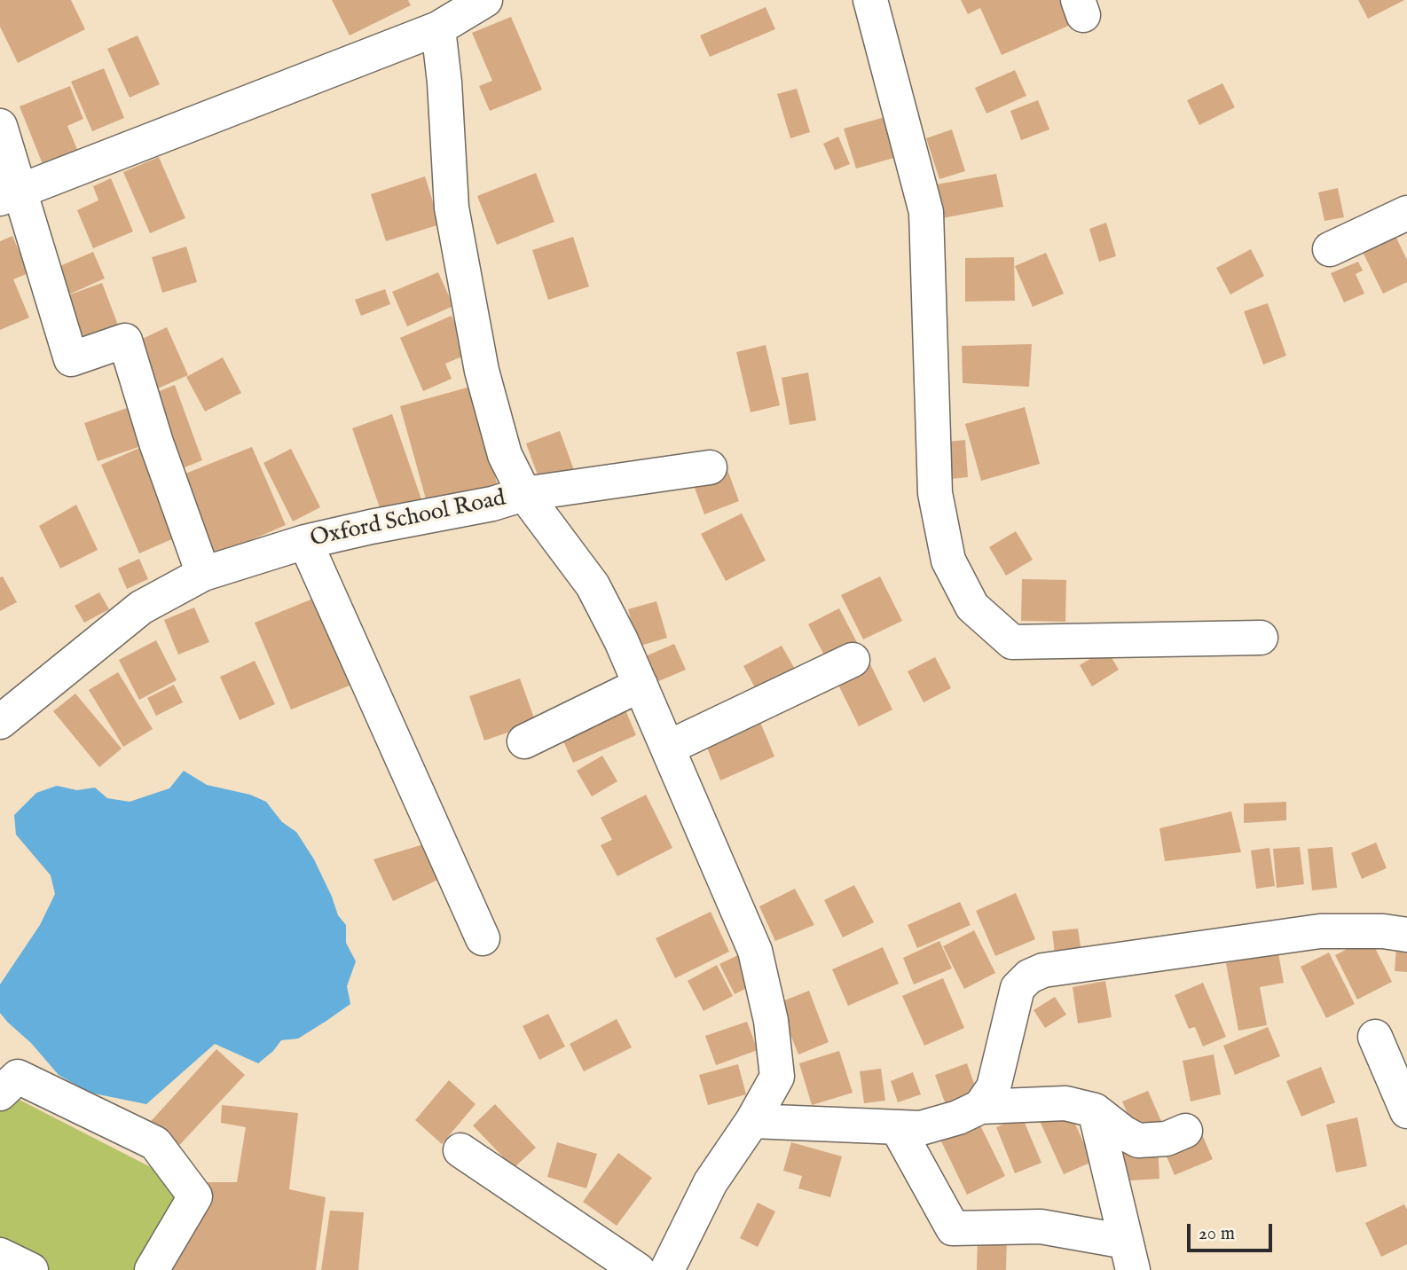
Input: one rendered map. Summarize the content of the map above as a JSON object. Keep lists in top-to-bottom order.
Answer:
{
  "streets": {
    "street": ["Oxford School Road"]
  },
  "scale_bar": "20 m"
}
